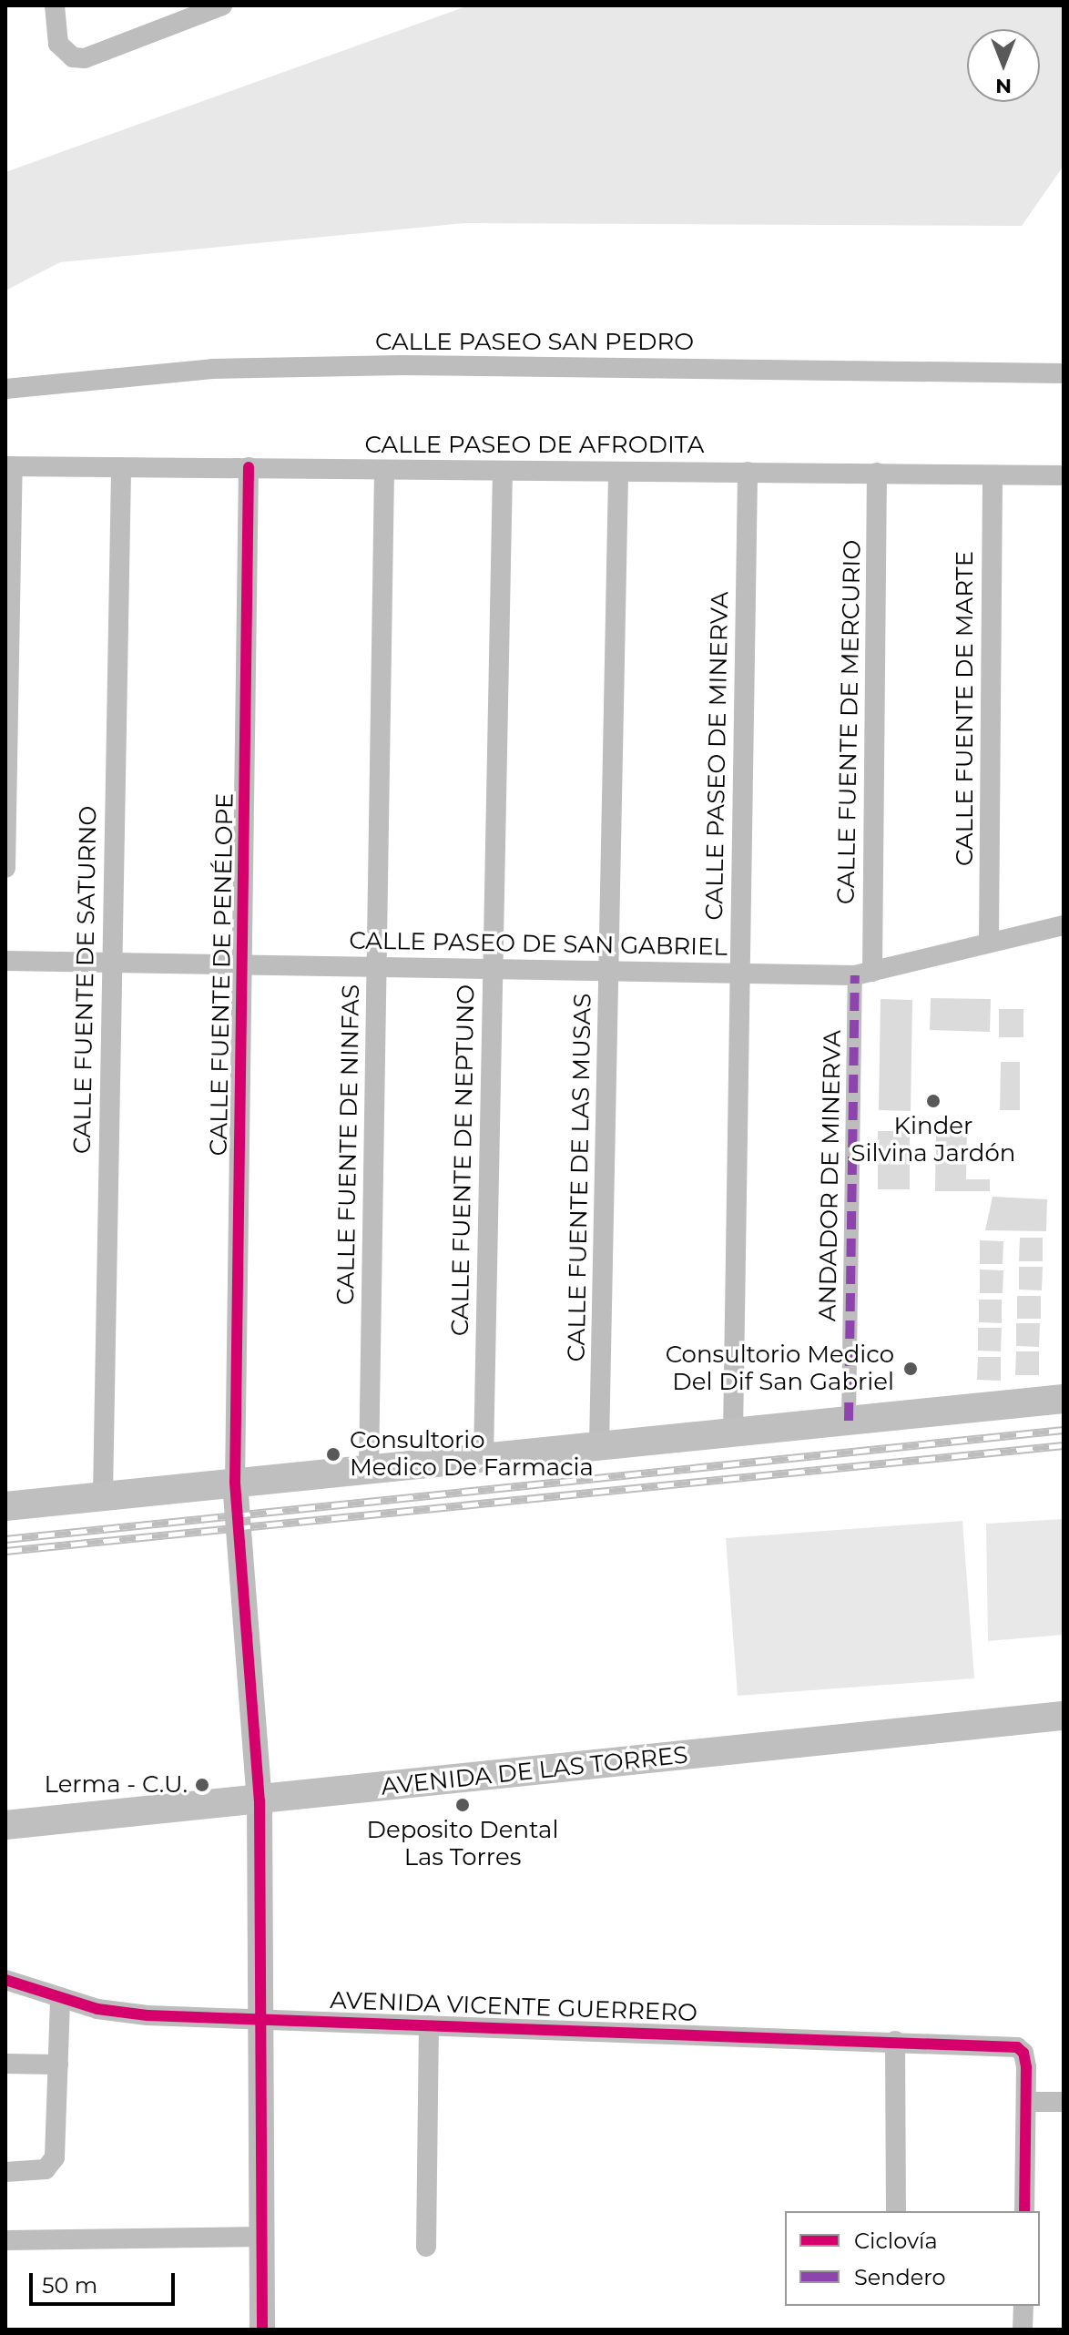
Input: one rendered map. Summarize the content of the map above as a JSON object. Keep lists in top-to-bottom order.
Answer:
{
  "streets": {
    "main road": ["AVENIDA DE LAS TORRES"],
    "street": [
      "CALLE PASEO SAN PEDRO",
      "CALLE PASEO DE AFRODITA",
      "CALLE FUENTE DE MARTE",
      "CALLE FUENTE DE MERCURIO",
      "CALLE PASEO DE MINERVA",
      "CALLE PASEO DE SAN GABRIEL",
      "CALLE FUENTE DE PENÉLOPE",
      "CALLE FUENTE DE SATURNO",
      "CALLE FUENTE DE NINFAS",
      "CALLE FUENTE DE NEPTUNO",
      "ANDADOR DE MINERVA",
      "CALLE FUENTE DE LAS MUSAS",
      "AVENIDA VICENTE GUERRERO"
    ]
  },
  "crossings": [
    ["CALLE PASEO DE AFRODITA", "CALLE FUENTE DE MARTE"],
    ["CALLE PASEO DE AFRODITA", "CALLE FUENTE DE MERCURIO"],
    ["CALLE PASEO DE AFRODITA", "CALLE PASEO DE MINERVA"],
    ["CALLE PASEO DE AFRODITA", "CALLE FUENTE DE PENÉLOPE"],
    ["CALLE PASEO DE AFRODITA", "CALLE FUENTE DE SATURNO"],
    ["CALLE PASEO DE AFRODITA", "CALLE FUENTE DE NINFAS"],
    ["CALLE PASEO DE AFRODITA", "CALLE FUENTE DE NEPTUNO"],
    ["CALLE PASEO DE AFRODITA", "CALLE FUENTE DE LAS MUSAS"],
    ["CALLE FUENTE DE MARTE", "CALLE PASEO DE SAN GABRIEL"],
    ["CALLE FUENTE DE MERCURIO", "CALLE PASEO DE SAN GABRIEL"],
    ["CALLE FUENTE DE MERCURIO", "ANDADOR DE MINERVA"],
    ["CALLE PASEO DE MINERVA", "CALLE PASEO DE SAN GABRIEL"],
    ["CALLE PASEO DE SAN GABRIEL", "CALLE FUENTE DE PENÉLOPE"],
    ["CALLE PASEO DE SAN GABRIEL", "CALLE FUENTE DE SATURNO"],
    ["CALLE PASEO DE SAN GABRIEL", "CALLE FUENTE DE NINFAS"],
    ["CALLE PASEO DE SAN GABRIEL", "CALLE FUENTE DE NEPTUNO"],
    ["CALLE PASEO DE SAN GABRIEL", "ANDADOR DE MINERVA"],
    ["CALLE PASEO DE SAN GABRIEL", "CALLE FUENTE DE LAS MUSAS"]
  ],
  "places": [
    "Kinder Silvina Jardón",
    "Consultorio Medico Del Dif San Gabriel",
    "Consultorio Medico De Farmacia",
    "Lerma - C.U.",
    "Deposito Dental Las Torres"
  ],
  "legend": ["Ciclovía", "Sendero"],
  "scale_bar": "50 m",
  "north": "bottom"
}
